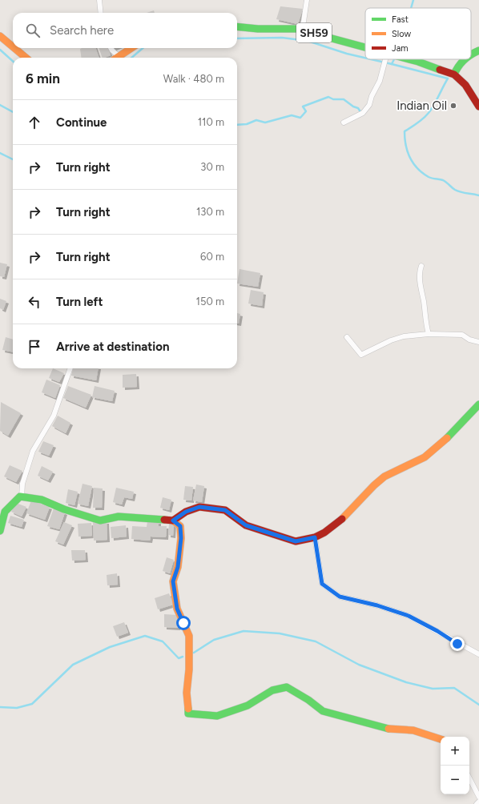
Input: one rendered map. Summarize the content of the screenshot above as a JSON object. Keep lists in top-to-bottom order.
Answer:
{
  "streets": {
    "main road": ["SH59"]
  },
  "places": ["Indian Oil"],
  "legend": ["Fast", "Slow", "Jam"],
  "page": {
    "search": "Search here",
    "heading": ["6 min", "Walk · 480 m"],
    "list": [
      ["Continue", "110 m"],
      ["Turn right", "30 m"],
      ["Turn right", "130 m"],
      ["Turn right", "60 m"],
      ["Turn left", "150 m"],
      "Arrive at destination"
    ],
    "map_buttons": ["+", "−"]
  }
}
